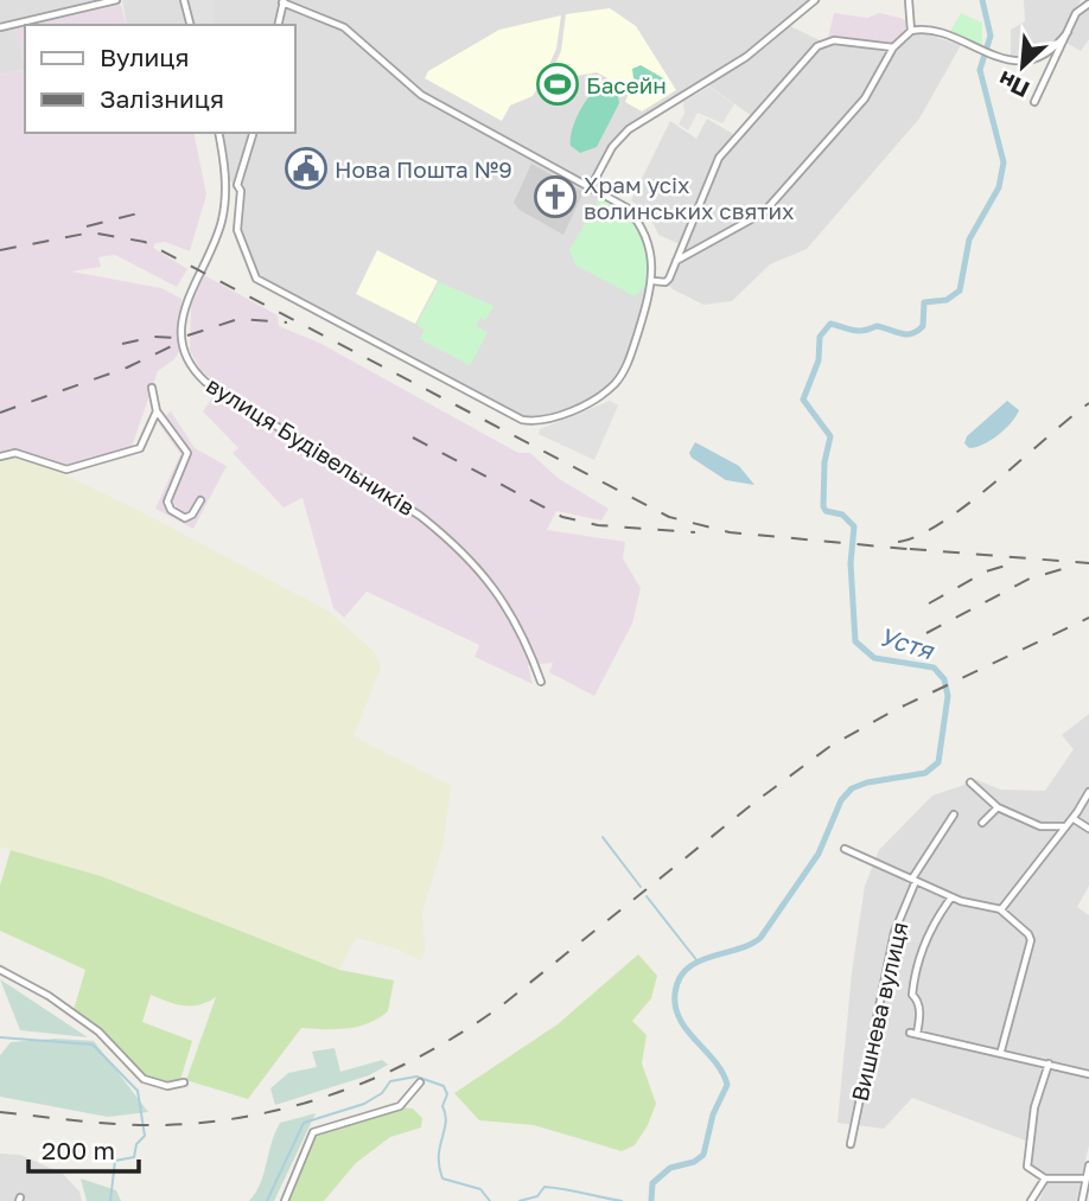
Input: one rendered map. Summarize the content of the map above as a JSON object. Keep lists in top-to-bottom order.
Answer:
{
  "streets": {
    "street": ["вулиця Будівельників", "Вишнева вулиця"]
  },
  "water": ["Устя"],
  "places": {
    "sports": ["Басейн"],
    "public building": ["Нова Пошта №9"],
    "church": ["Храм усіх волинських святих"]
  },
  "legend": ["Вулиця", "Залізниця"],
  "scale_bar": "200 m",
  "north": "bottom left"
}
